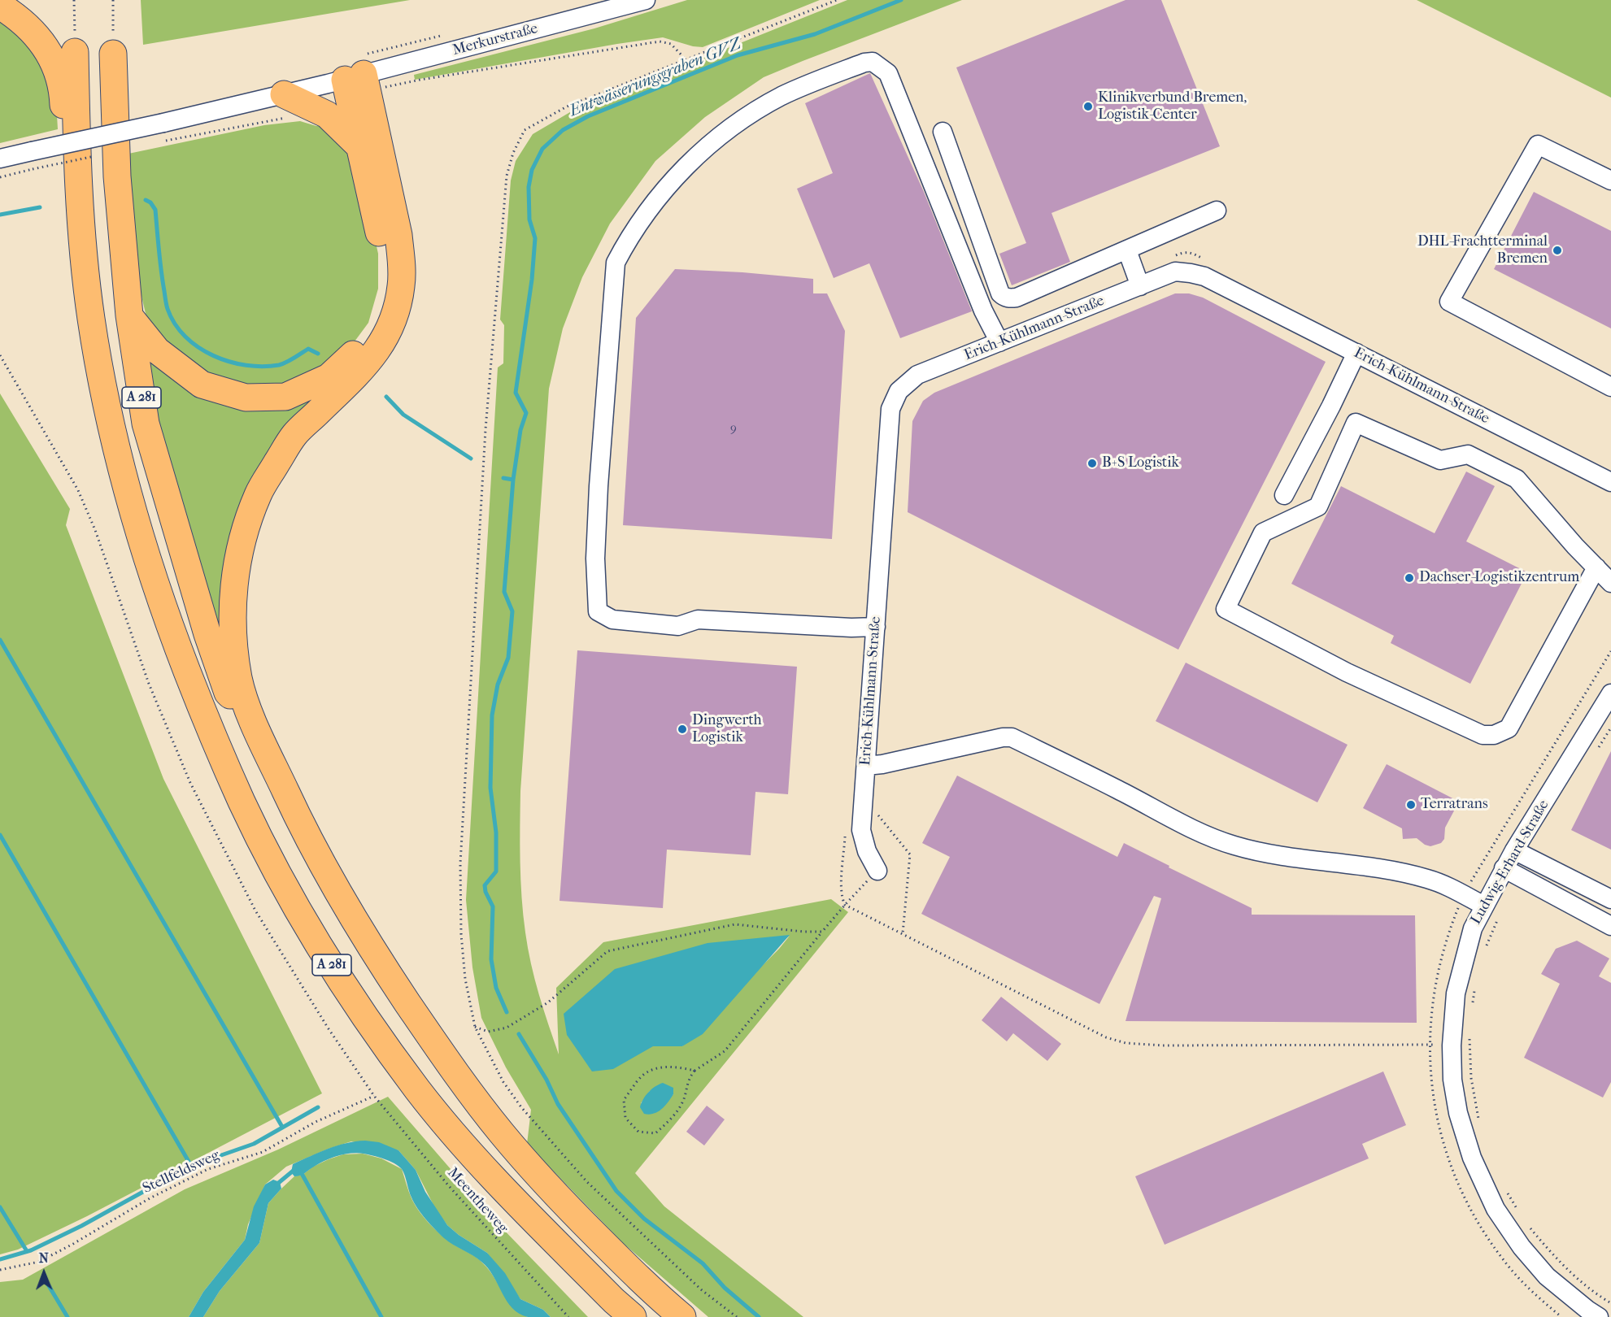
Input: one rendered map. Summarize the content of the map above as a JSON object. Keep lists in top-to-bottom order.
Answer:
{
  "streets": {
    "highway": ["A 281"],
    "street": ["Merkurstraße", "Erich-Kühlmann-Straße", "Ludwig-Erhard-Straße"],
    "path": ["Stellfeldsweg", "Meentheweg"]
  },
  "crossings": [
    ["Stellfeldsweg", "Meentheweg"]
  ],
  "water": ["Entwässerungsgraben GVZ"],
  "places": [
    "Klinikverbund Bremen, Logistik-Center",
    "DHL-Frachtterminal Bremen",
    "B+S Logistik",
    "Dachser-Logistikzentrum",
    "Dingwerth Logistik",
    "Terratrans"
  ],
  "house_numbers": ["9"],
  "north": "top"
}
